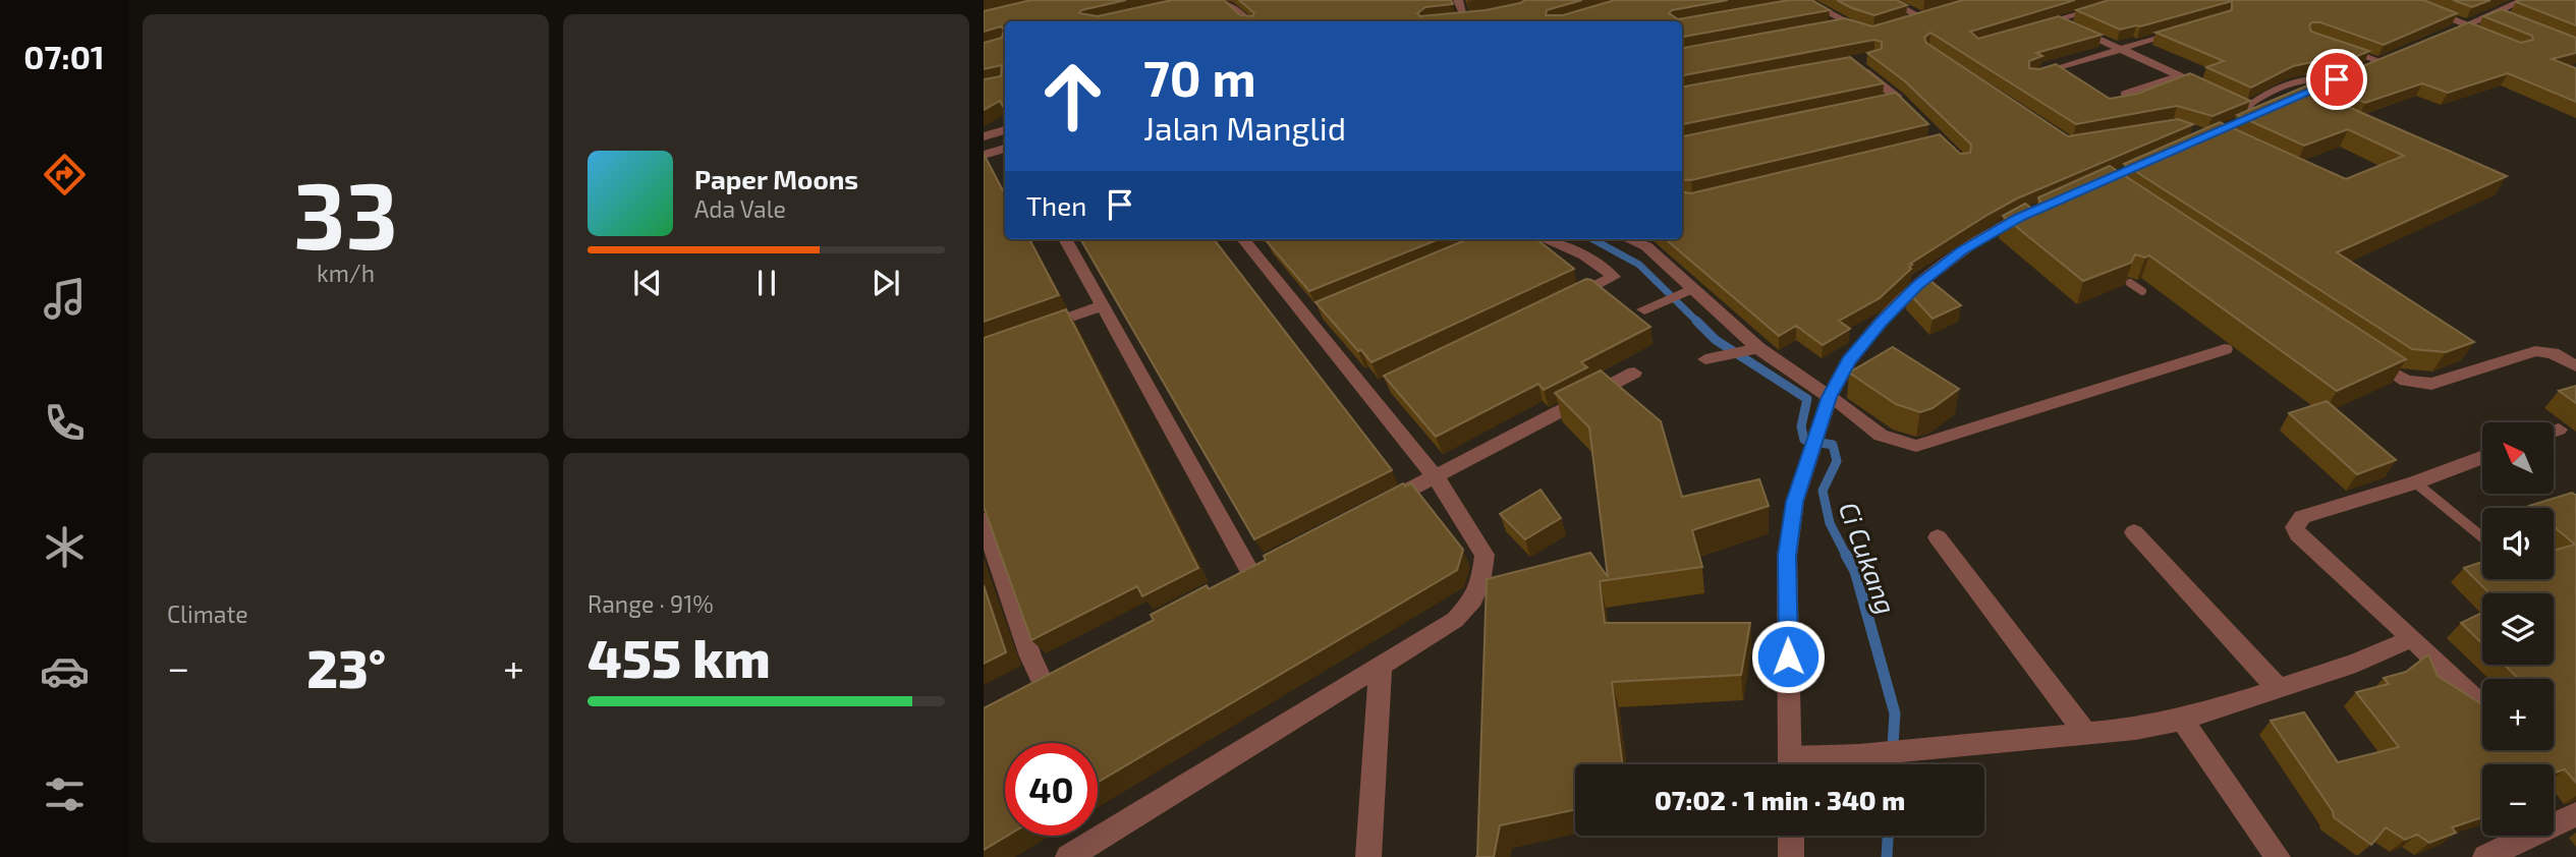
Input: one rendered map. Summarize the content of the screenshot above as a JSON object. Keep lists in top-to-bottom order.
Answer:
{
  "water": ["Ci Cukang"],
  "north": "top left",
  "page": {
    "tabs": "07:01",
    "tile": [
      ["33", "km/h"],
      "Climate",
      ["Range · 91%", "455 km"]
    ],
    "turn": ["70 m", "Jalan Manglid"],
    "song": ["Paper Moons", "Ada Vale"],
    "then": "Then",
    "map_buttons": ["+", "−"],
    "heat": ["−", "23°", "+"],
    "limit": "40",
    "trip": "07:02 · 1 min · 340 m"
  }
}
